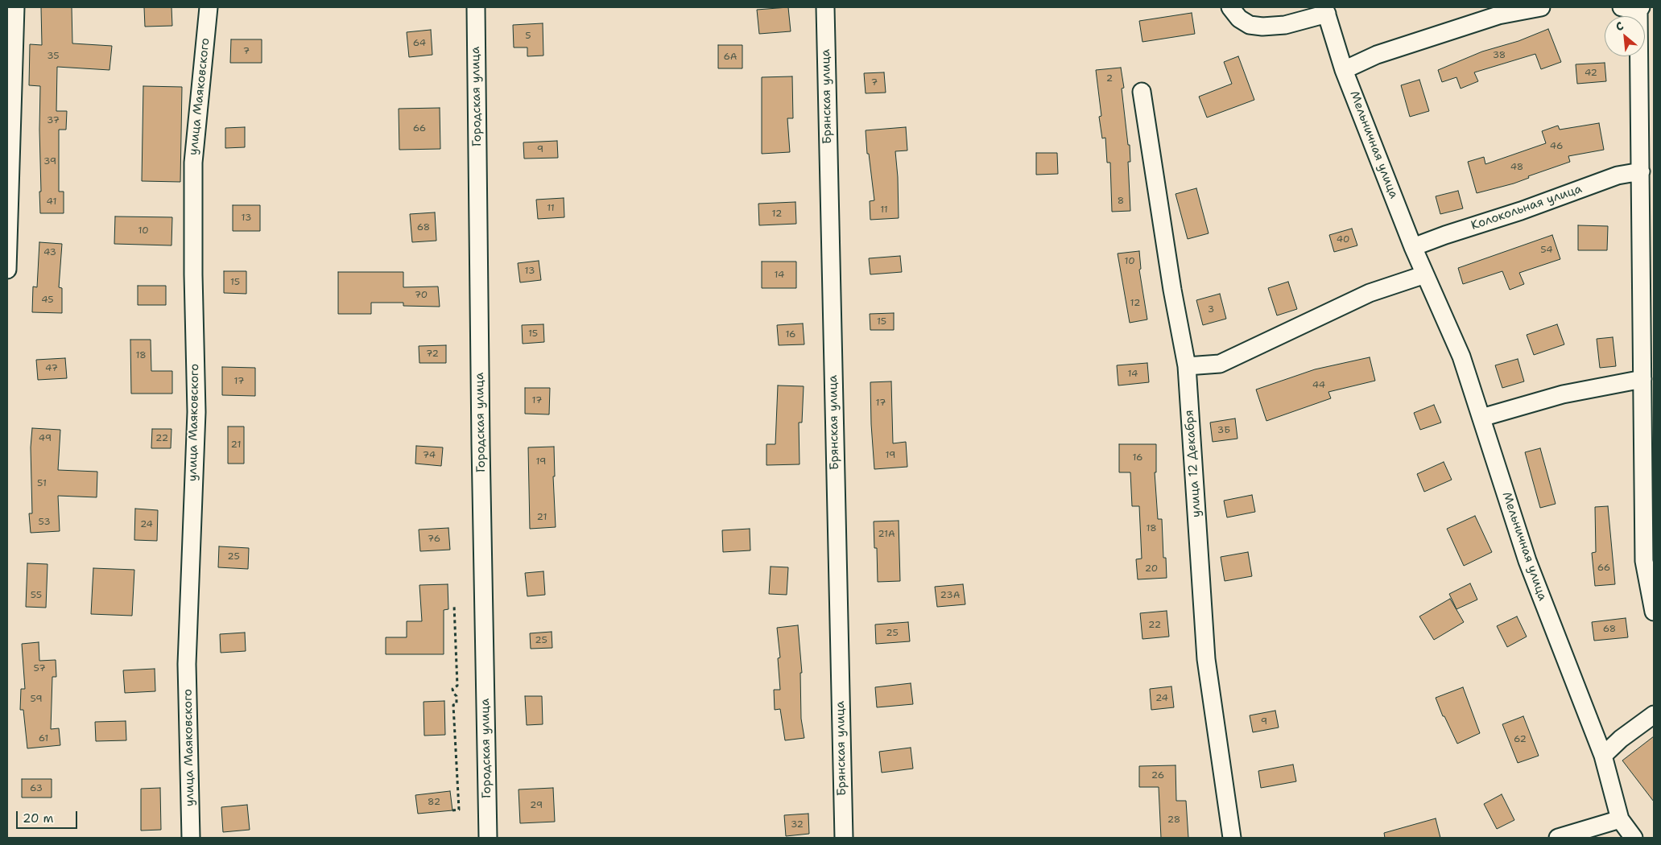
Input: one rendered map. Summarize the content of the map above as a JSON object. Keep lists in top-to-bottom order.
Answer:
{
  "streets": {
    "street": [
      "улица Маяковского",
      "Городская улица",
      "Брянская улица",
      "Мельничная улица",
      "Колокольная улица",
      "улица 12 Декабря"
    ]
  },
  "crossings": [
    ["Мельничная улица", "Колокольная улица"]
  ],
  "house_numbers": [
    "5",
    "64",
    "7",
    "38",
    "35",
    "6А",
    "42",
    "2",
    "7",
    "37",
    "66",
    "46",
    "9",
    "39",
    "48",
    "8",
    "41",
    "11",
    "11",
    "12",
    "13",
    "68",
    "10",
    "40",
    "54",
    "43",
    "10",
    "13",
    "14",
    "15",
    "70",
    "45",
    "12",
    "3",
    "15",
    "15",
    "16",
    "72",
    "18",
    "47",
    "14",
    "17",
    "44",
    "17",
    "17",
    "3Б",
    "49",
    "22",
    "21",
    "74",
    "19",
    "16",
    "19",
    "51",
    "21",
    "53",
    "24",
    "18",
    "21А",
    "76",
    "25",
    "66",
    "20",
    "55",
    "23А",
    "22",
    "68",
    "25",
    "25",
    "57",
    "24",
    "59",
    "9",
    "61",
    "62",
    "26",
    "63",
    "82",
    "29",
    "28",
    "32"
  ],
  "scale_bar": "20 m",
  "north": "top left"
}
